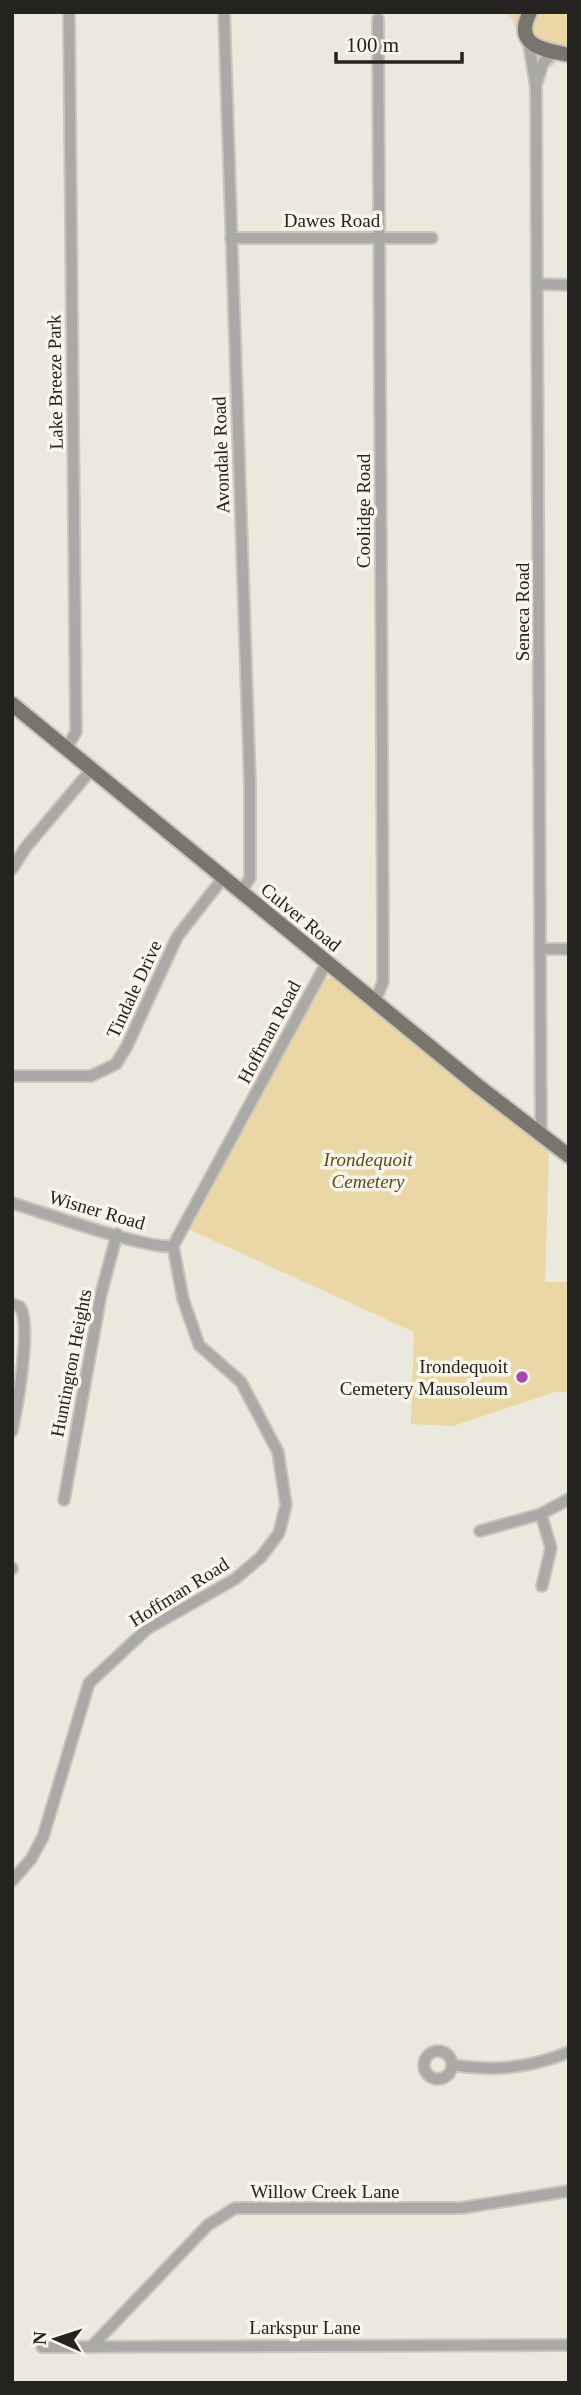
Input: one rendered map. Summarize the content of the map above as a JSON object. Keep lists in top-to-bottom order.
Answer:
{
  "streets": {
    "main road": ["Culver Road"],
    "street": [
      "Dawes Road",
      "Lake Breeze Park",
      "Avondale Road",
      "Coolidge Road",
      "Seneca Road",
      "Tindale Drive",
      "Hoffman Road",
      "Wisner Road",
      "Huntington Heights",
      "Willow Creek Lane",
      "Larkspur Lane"
    ]
  },
  "crossings": [
    ["Dawes Road", "Avondale Road"],
    ["Dawes Road", "Coolidge Road"],
    ["Lake Breeze Park", "Culver Road"],
    ["Avondale Road", "Culver Road"],
    ["Coolidge Road", "Culver Road"],
    ["Seneca Road", "Culver Road"],
    ["Culver Road", "Tindale Drive"],
    ["Culver Road", "Hoffman Road"],
    ["Hoffman Road", "Wisner Road"],
    ["Wisner Road", "Huntington Heights"],
    ["Willow Creek Lane", "Larkspur Lane"]
  ],
  "parks": ["Irondequoit Cemetery"],
  "places": ["Irondequoit Cemetery Mausoleum"],
  "scale_bar": "100 m",
  "north": "left"
}
